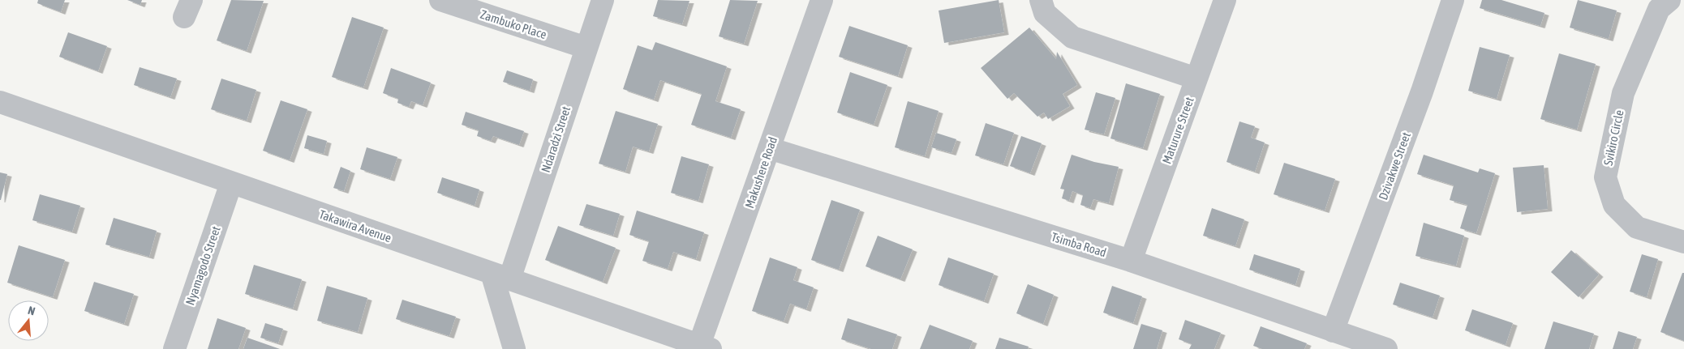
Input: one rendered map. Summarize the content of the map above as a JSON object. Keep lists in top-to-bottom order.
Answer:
{
  "streets": {
    "street": [
      "Zambuko Place",
      "Maturure Street",
      "Svikiro Circle",
      "Ndaradzi Street",
      "Dzivakwe Street",
      "Makushere Road",
      "Takawira Avenue",
      "Tsimba Road",
      "Nyamagodo Street"
    ]
  },
  "crossings": [
    ["Zambuko Place", "Ndaradzi Street"],
    ["Maturure Street", "Tsimba Road"],
    ["Ndaradzi Street", "Takawira Avenue"],
    ["Dzivakwe Street", "Tsimba Road"],
    ["Makushere Road", "Takawira Avenue"],
    ["Makushere Road", "Tsimba Road"],
    ["Takawira Avenue", "Nyamagodo Street"]
  ],
  "north": "top"
}
